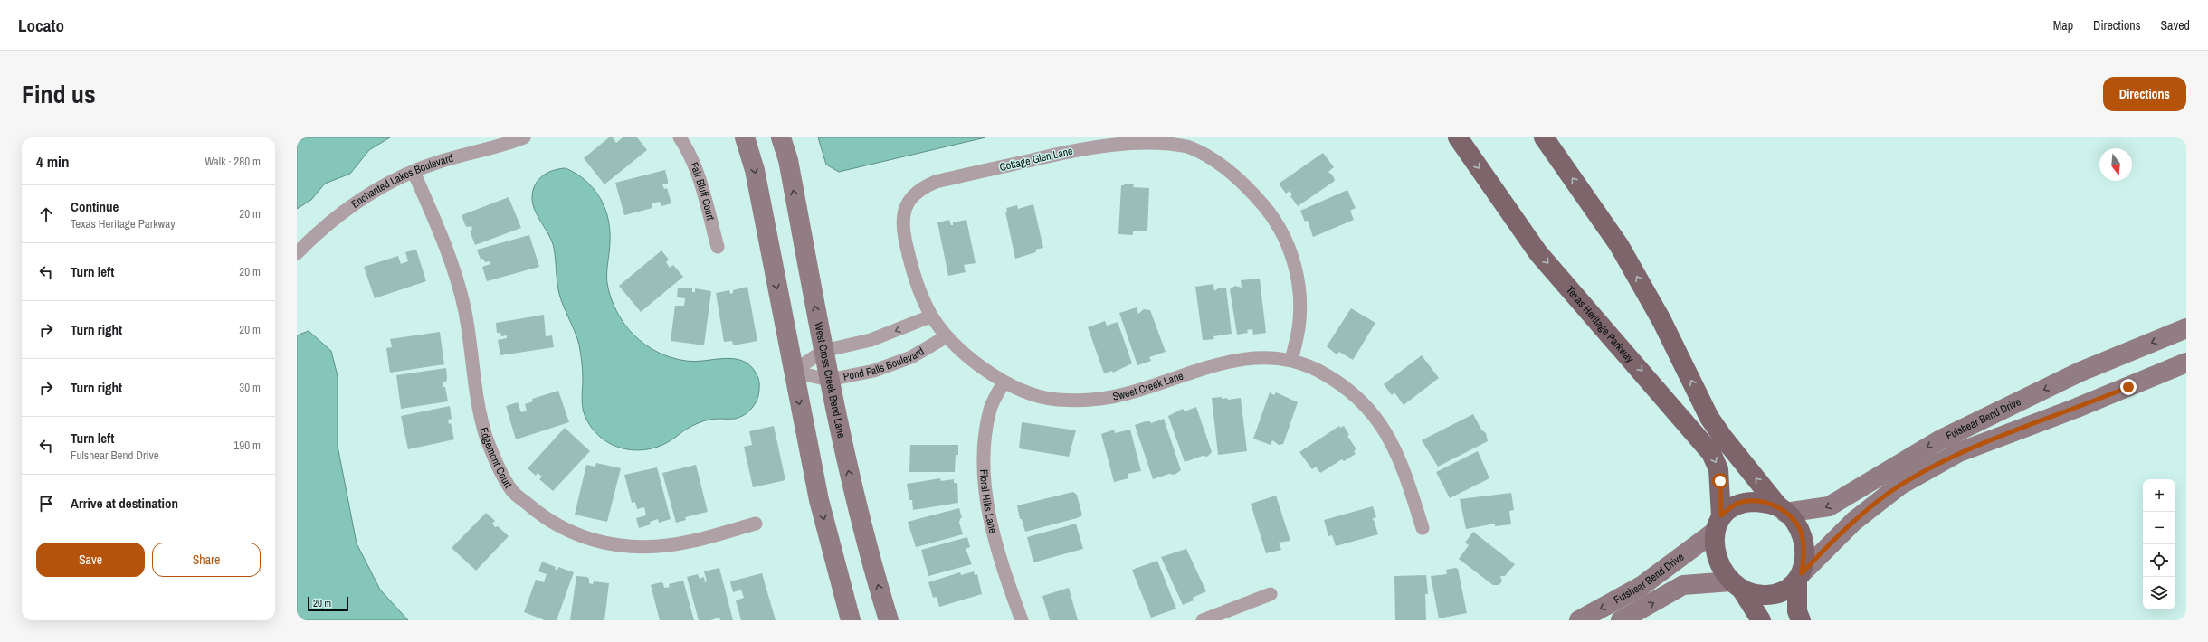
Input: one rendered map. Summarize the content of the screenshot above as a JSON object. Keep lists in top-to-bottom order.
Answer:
{
  "streets": {
    "main road": ["Texas Heritage Parkway", "West Cross Creek Bend Lane", "Fulshear Bend Drive"],
    "street": [
      "Cottage Glen Lane",
      "Enchanted Lakes Boulevard",
      "Fair Bluff Court",
      "Pond Falls Boulevard",
      "Sweet Creek Lane",
      "Edgemont Court",
      "Floral Hills Lane"
    ]
  },
  "crossings": [
    ["Cottage Glen Lane", "Sweet Creek Lane"],
    ["Enchanted Lakes Boulevard", "Edgemont Court"],
    ["Texas Heritage Parkway", "Fulshear Bend Drive"],
    ["Pond Falls Boulevard", "West Cross Creek Bend Lane"],
    ["Pond Falls Boulevard", "Sweet Creek Lane"],
    ["Sweet Creek Lane", "Floral Hills Lane"]
  ],
  "scale_bar": "20 m",
  "north": "bottom",
  "page": {
    "header": "Locato",
    "nav": ["Map", "Directions", "Saved"],
    "title": "Find us",
    "buttons": [
      "Directions",
      ["Save", "Share"]
    ],
    "heading": ["4 min", "Walk · 280 m"],
    "list": [
      ["Continue", "Texas Heritage Parkway", "20 m"],
      ["Turn left", "20 m"],
      ["Turn right", "20 m"],
      ["Turn right", "30 m"],
      ["Turn left", "Fulshear Bend Drive", "190 m"],
      "Arrive at destination"
    ],
    "map_buttons": ["+", "−"],
    "scale": "20 m"
  }
}
